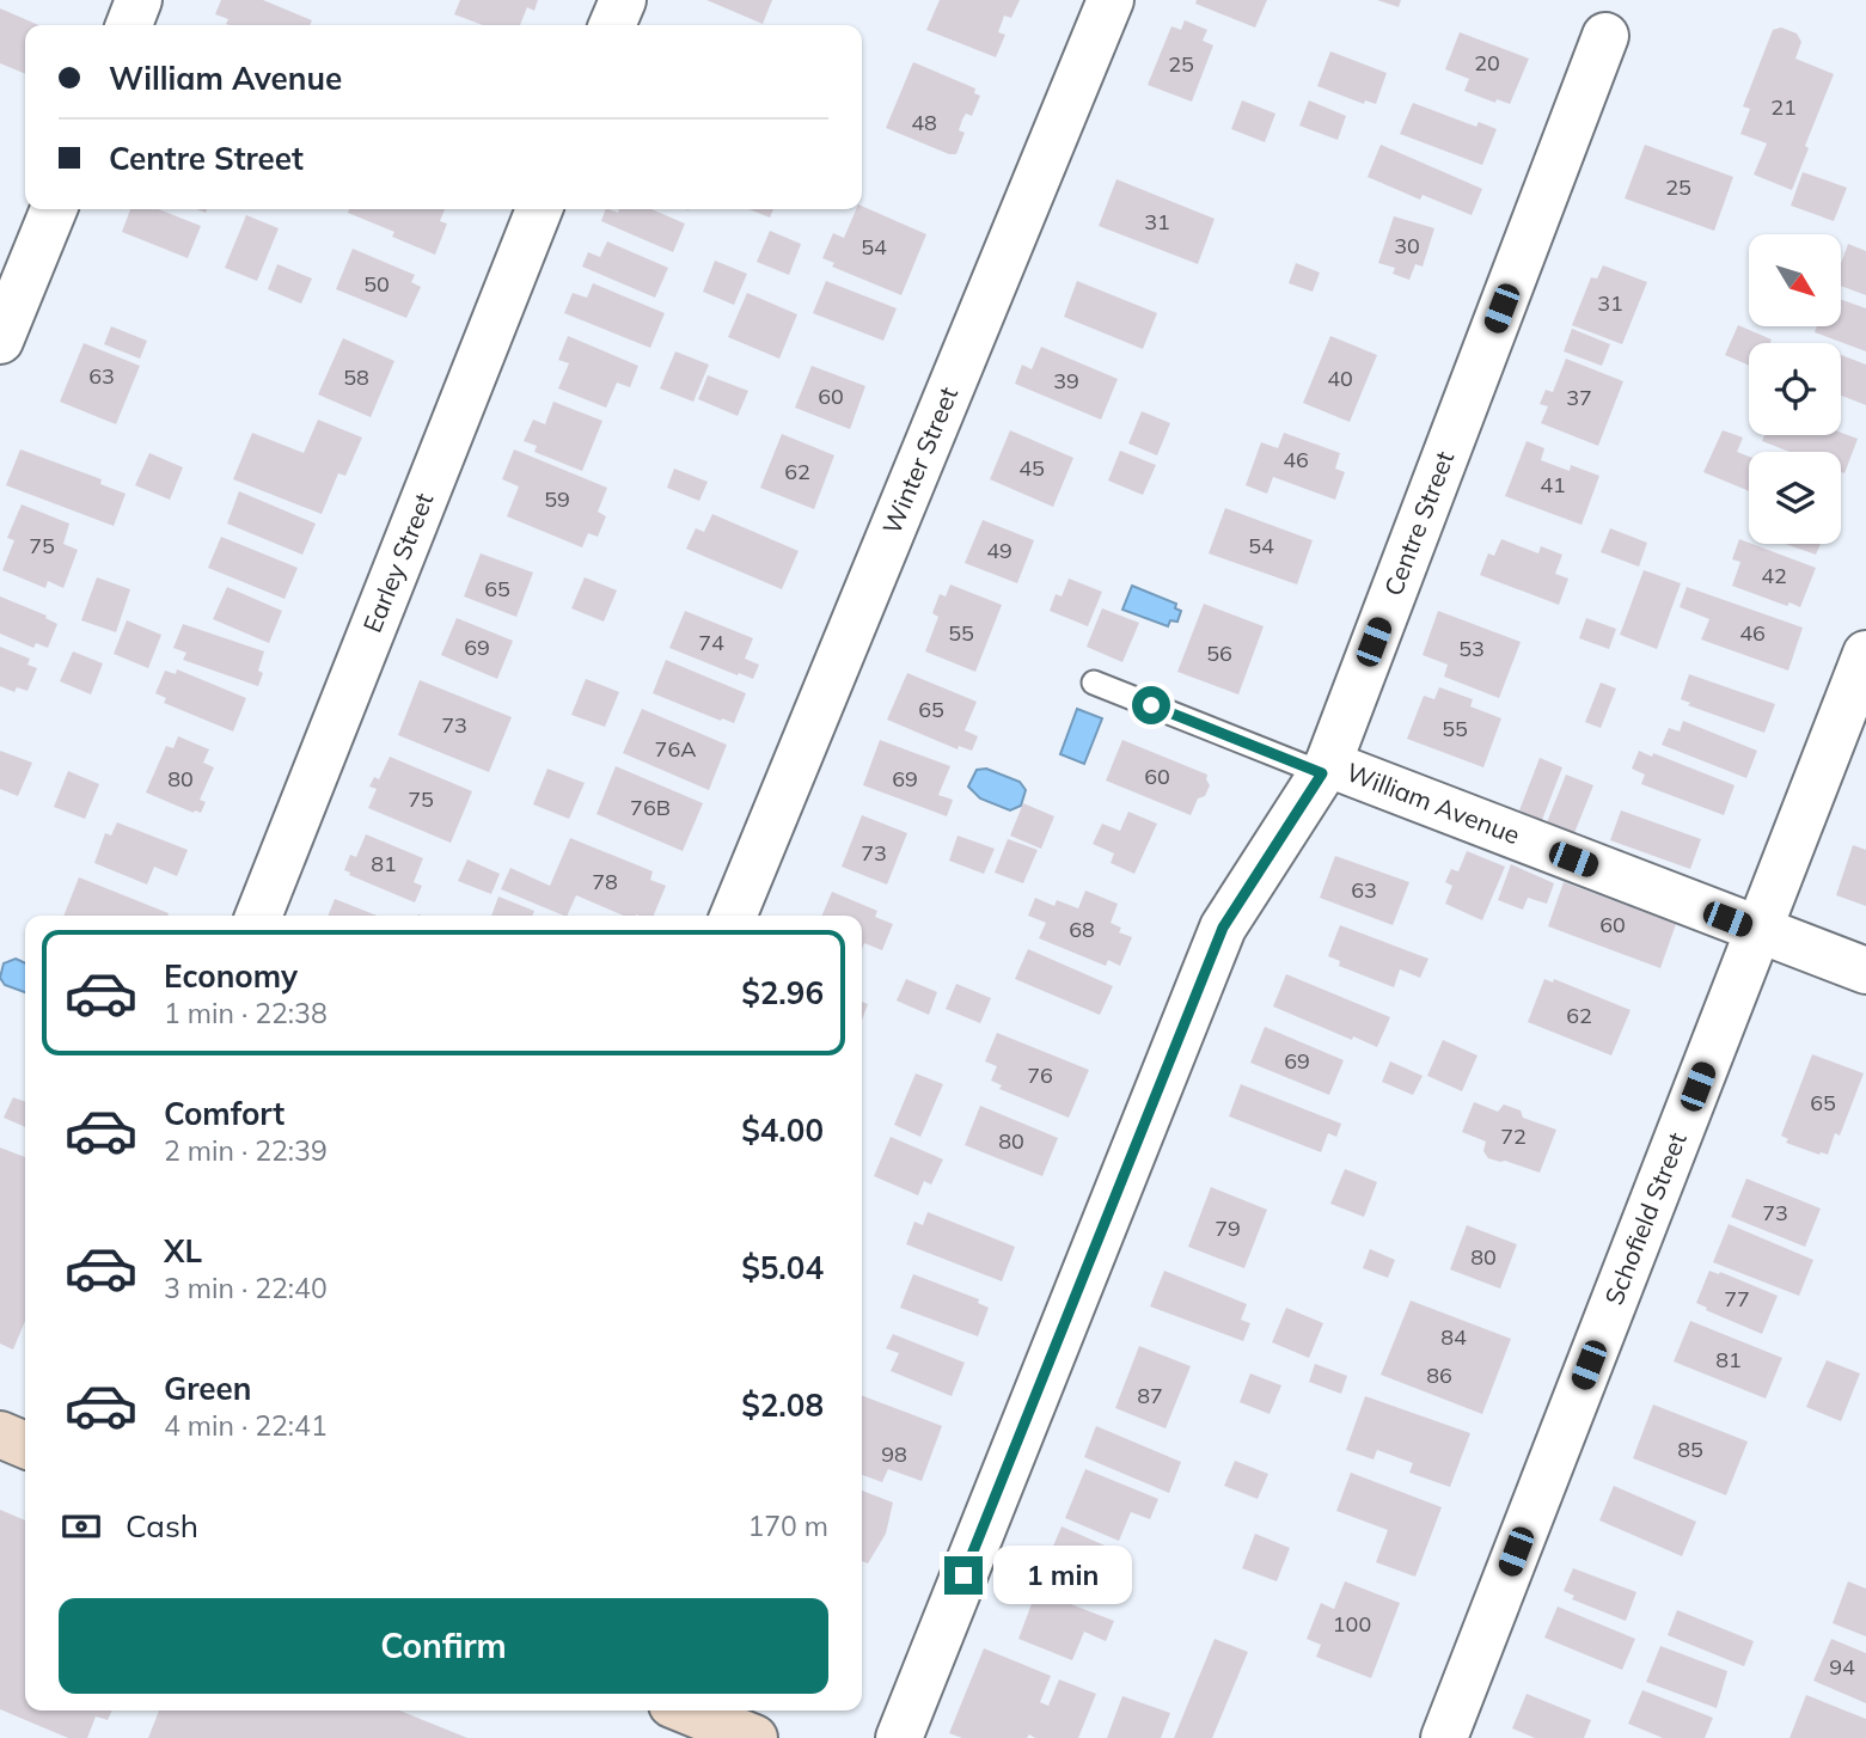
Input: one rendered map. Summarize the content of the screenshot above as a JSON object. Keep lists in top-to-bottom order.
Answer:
{
  "streets": {
    "street": [
      "Winter Street",
      "Centre Street",
      "Earley Street",
      "William Avenue",
      "Schofield Street"
    ]
  },
  "crossings": [
    ["Centre Street", "William Avenue"],
    ["William Avenue", "Schofield Street"]
  ],
  "house_numbers": [
    "20",
    "25",
    "21",
    "48",
    "25",
    "31",
    "30",
    "54",
    "50",
    "31",
    "63",
    "58",
    "40",
    "39",
    "60",
    "37",
    "46",
    "45",
    "62",
    "41",
    "59",
    "75",
    "54",
    "49",
    "42",
    "65",
    "55",
    "46",
    "74",
    "69",
    "53",
    "56",
    "65",
    "73",
    "55",
    "76A",
    "60",
    "80",
    "69",
    "75",
    "76B",
    "73",
    "81",
    "78",
    "63",
    "60",
    "68",
    "62",
    "69",
    "76",
    "65",
    "72",
    "80",
    "73",
    "79",
    "80",
    "77",
    "84",
    "81",
    "86",
    "87",
    "85",
    "98",
    "100",
    "94"
  ],
  "north": "bottom right",
  "page": {
    "banner": ["William Avenue", "Centre Street"],
    "list": [
      {
        "name": "Economy",
        "note": "1 min · 22:38",
        "value": "$2.96"
      },
      {
        "name": "Comfort",
        "note": "2 min · 22:39",
        "value": "$4.00"
      },
      {
        "name": "XL",
        "note": "3 min · 22:40",
        "value": "$5.04"
      },
      {
        "name": "Green",
        "note": "4 min · 22:41",
        "value": "$2.08"
      }
    ],
    "pay": ["Cash", "170 m"],
    "bubble": "1 min",
    "buttons": "Confirm"
  }
}
